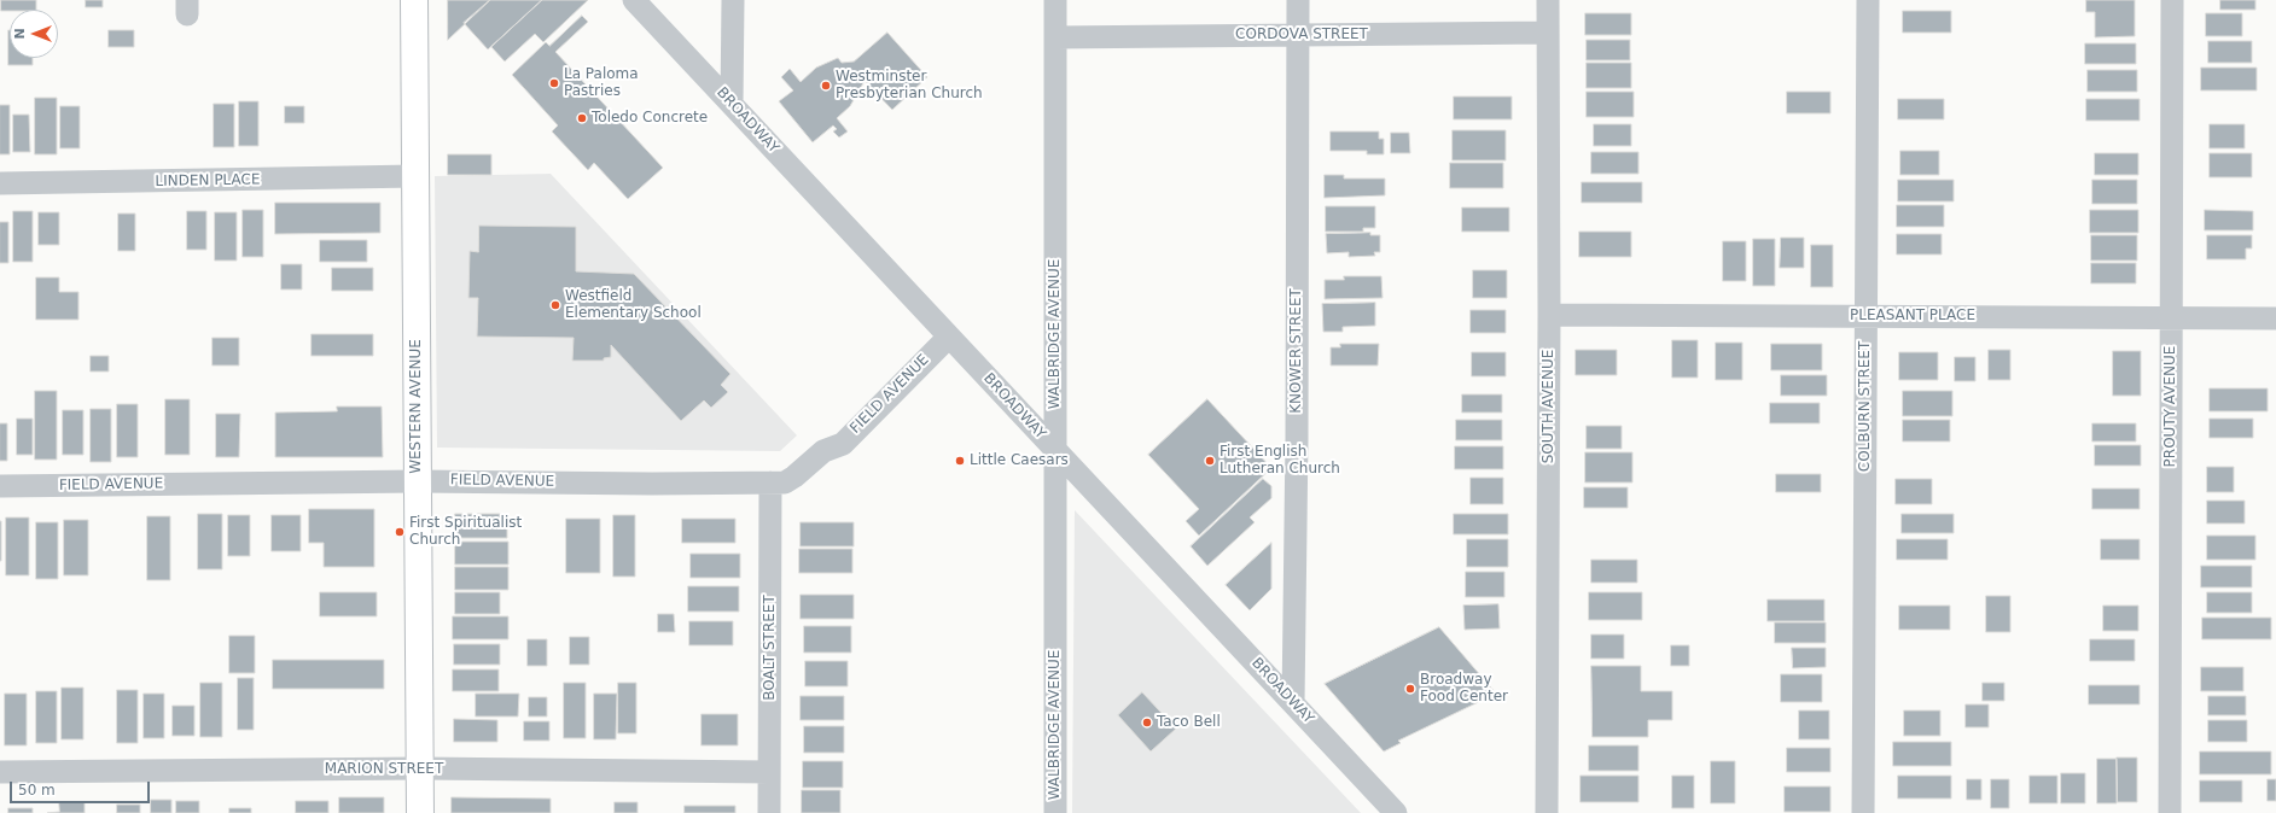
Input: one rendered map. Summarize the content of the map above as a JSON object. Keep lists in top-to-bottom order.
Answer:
{
  "streets": {
    "main road": ["WESTERN AVENUE"],
    "street": [
      "CORDOVA STREET",
      "BROADWAY",
      "LINDEN PLACE",
      "PLEASANT PLACE",
      "WALBRIDGE AVENUE",
      "KNOWER STREET",
      "FIELD AVENUE",
      "SOUTH AVENUE",
      "COLBURN STREET",
      "PROUTY AVENUE",
      "BOALT STREET",
      "MARION STREET"
    ]
  },
  "crossings": [
    ["CORDOVA STREET", "WALBRIDGE AVENUE"],
    ["CORDOVA STREET", "KNOWER STREET"],
    ["CORDOVA STREET", "SOUTH AVENUE"],
    ["BROADWAY", "WALBRIDGE AVENUE"],
    ["BROADWAY", "KNOWER STREET"],
    ["BROADWAY", "FIELD AVENUE"],
    ["LINDEN PLACE", "WESTERN AVENUE"],
    ["PLEASANT PLACE", "SOUTH AVENUE"],
    ["PLEASANT PLACE", "COLBURN STREET"],
    ["PLEASANT PLACE", "PROUTY AVENUE"],
    ["FIELD AVENUE", "WESTERN AVENUE"],
    ["FIELD AVENUE", "BOALT STREET"],
    ["WESTERN AVENUE", "MARION STREET"],
    ["BOALT STREET", "MARION STREET"]
  ],
  "places": [
    "La Paloma Pastries",
    "Westminster Presbyterian Church",
    "Toledo Concrete",
    "Westfield Elementary School",
    "Little Caesars",
    "First English Lutheran Church",
    "First Spiritualist Church",
    "Broadway Food Center",
    "Taco Bell"
  ],
  "scale_bar": "50 m",
  "north": "left"
}
